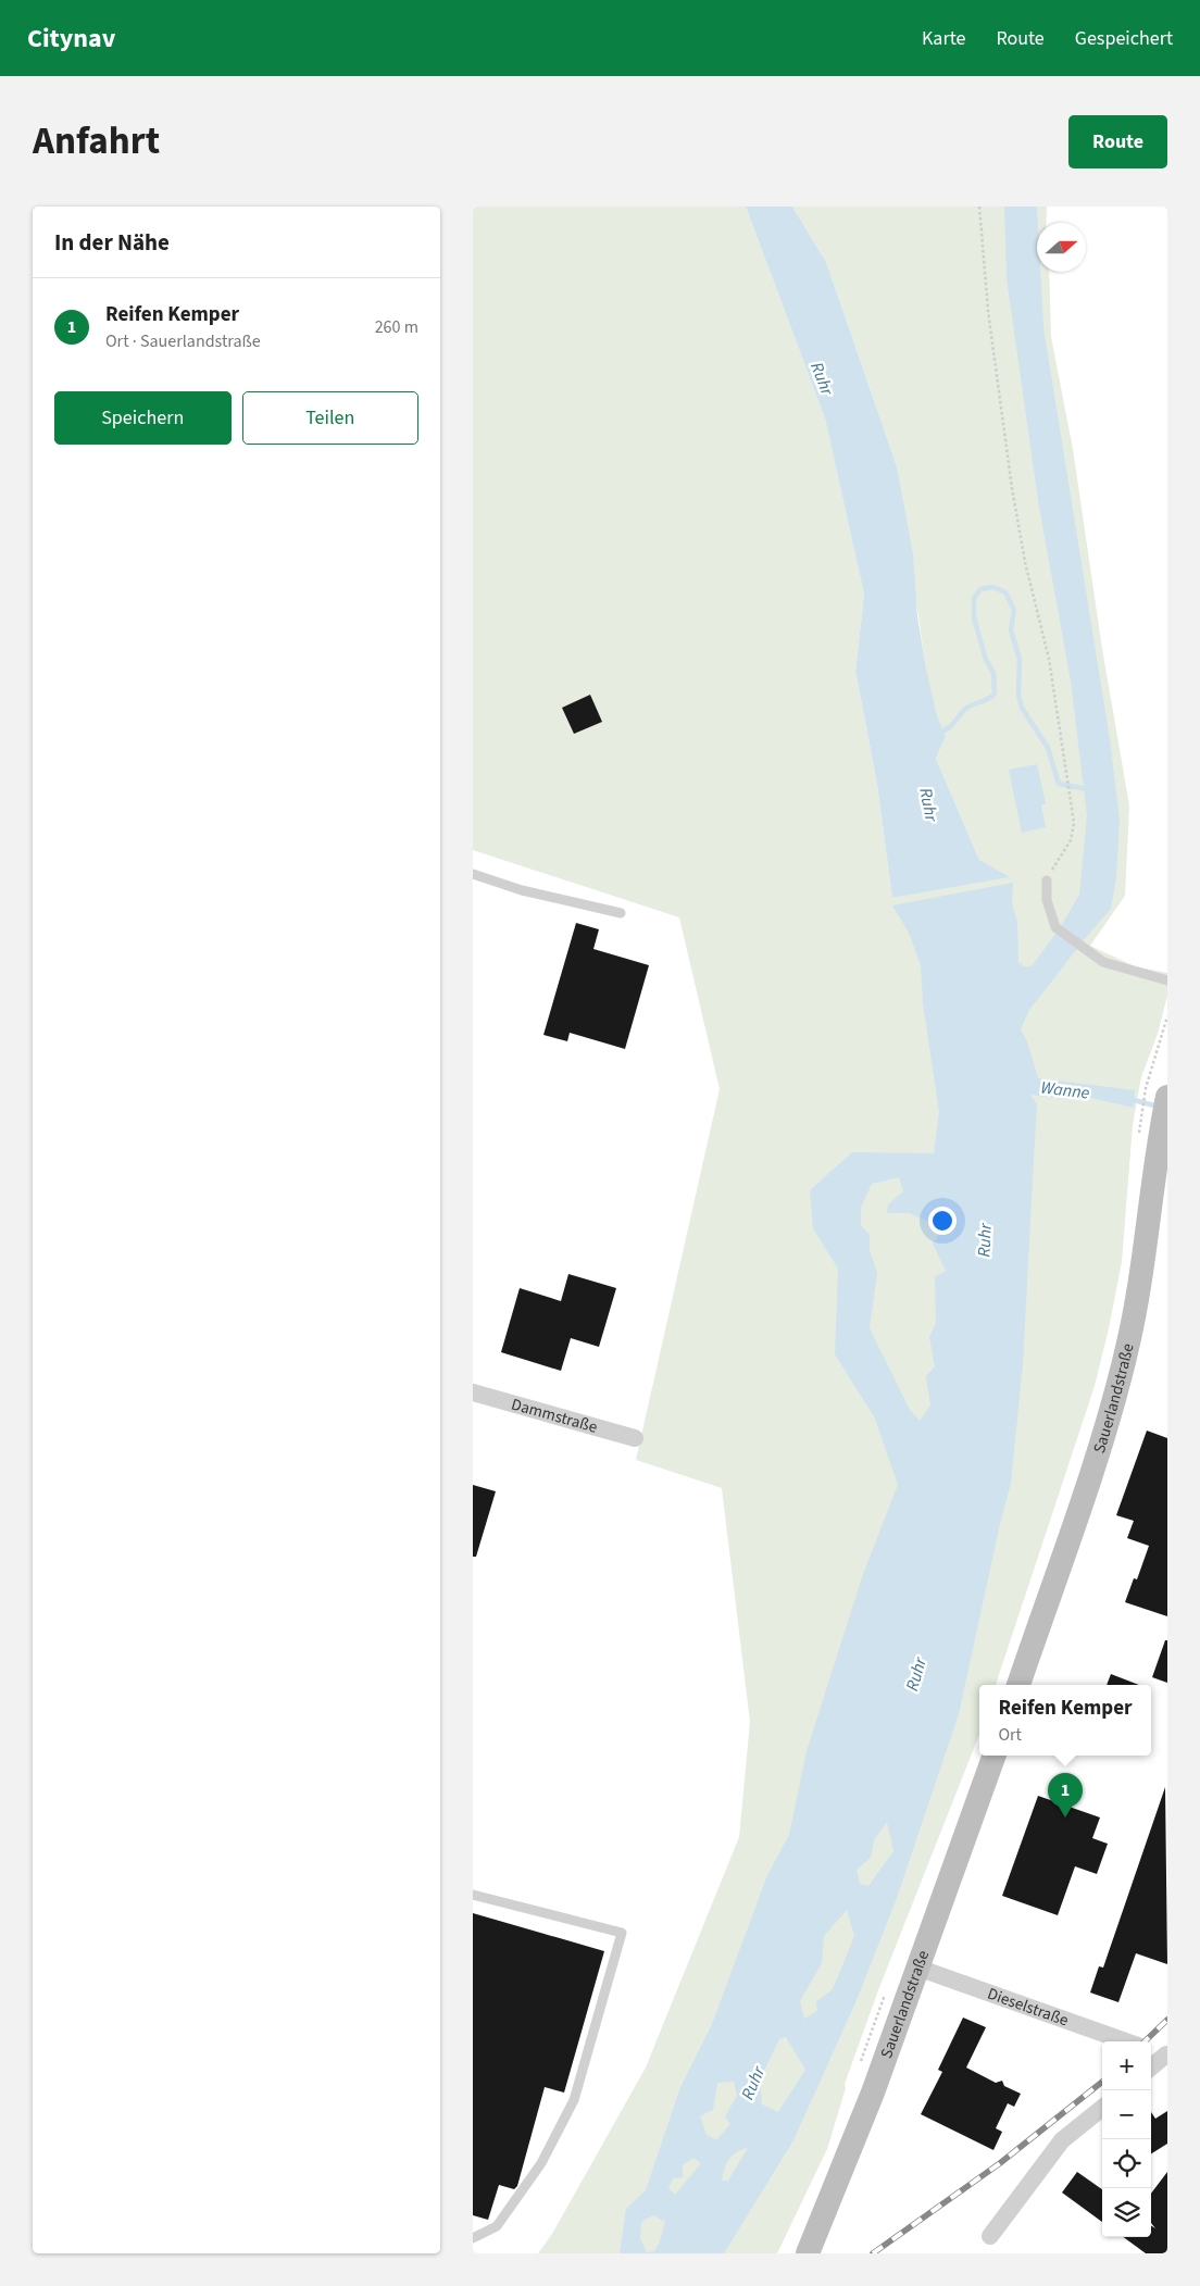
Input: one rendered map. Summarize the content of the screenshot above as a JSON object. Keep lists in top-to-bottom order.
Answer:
{
  "streets": {
    "street": ["Sauerlandstraße", "Dammstraße", "Dieselstraße"]
  },
  "crossings": [
    ["Sauerlandstraße", "Dieselstraße"]
  ],
  "water": ["Ruhr", "Wanne"],
  "north": "right",
  "page": {
    "header": "Citynav",
    "nav": ["Karte", "Route", "Gespeichert"],
    "title": "Anfahrt",
    "buttons": [
      "Route",
      ["Speichern", "Teilen"]
    ],
    "heading": "In der Nähe",
    "list": [
      {
        "mark": "1",
        "name": "Reifen Kemper",
        "note": "Ort · Sauerlandstraße",
        "value": "260 m"
      }
    ],
    "popup": ["Reifen Kemper", "Ort"],
    "pins": "1",
    "map_buttons": ["+", "−"]
  }
}
